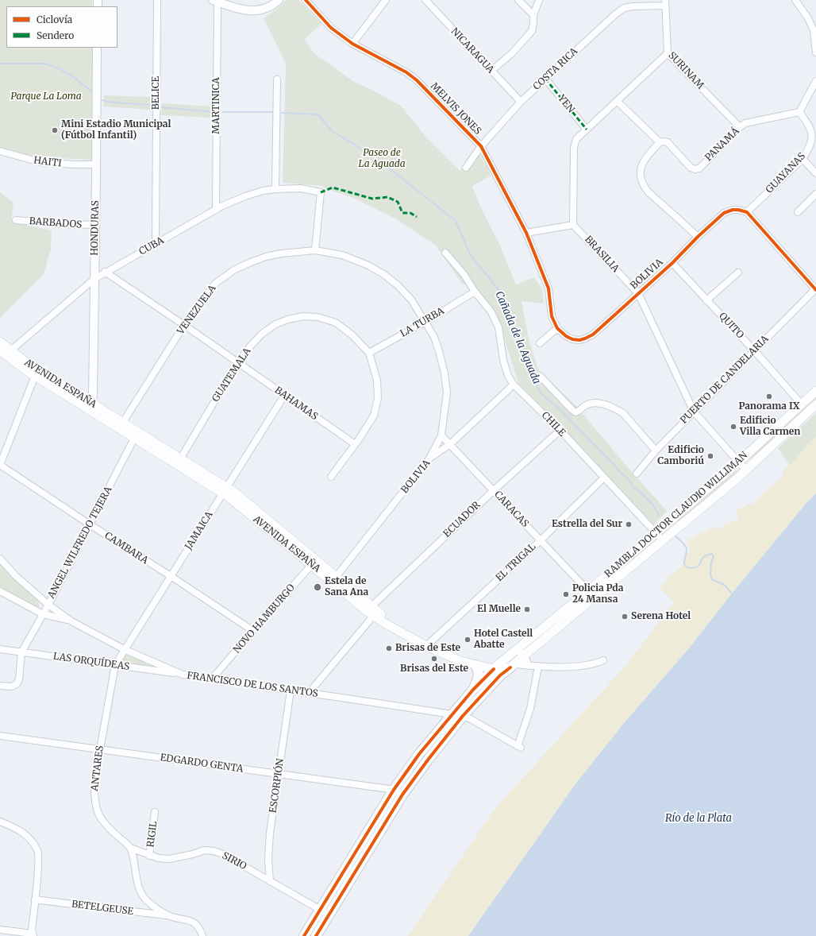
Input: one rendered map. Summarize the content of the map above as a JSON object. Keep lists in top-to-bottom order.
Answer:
{
  "streets": {
    "main road": ["AVENIDA ESPAÑA", "RAMBLA DOCTOR CLAUDIO WILLIMAN"],
    "street": [
      "NICARAGUA",
      "COSTA RICA",
      "SURINAM",
      "BELICE",
      "YEN",
      "MARTINICA",
      "MELVIS JONES",
      "PANAMÁ",
      "HAITI",
      "GUAYANAS",
      "BARBADOS",
      "HONDURAS",
      "CUBA",
      "BRASILIA",
      "BOLIVIA",
      "VENEZUELA",
      "LA TURBA",
      "QUITO",
      "GUATEMALA",
      "PUERTO DE CANDELARIA",
      "BAHAMAS",
      "CHILE",
      "CARACAS",
      "ECUADOR",
      "JAMAICA",
      "ANGEL WILFREDO TEJERA",
      "CAMBARA",
      "EL TRIGAL",
      "NOVO HAMBURGO",
      "LAS ORQUÍDEAS",
      "FRANCISCO DE LOS SANTOS",
      "EDGARDO GENTA",
      "ANTARES",
      "ESCORPIÓN",
      "RIGIL",
      "SIRIO",
      "BETELGEUSE"
    ]
  },
  "crossings": [
    ["NICARAGUA", "COSTA RICA"],
    ["COSTA RICA", "SURINAM"],
    ["COSTA RICA", "YEN"],
    ["COSTA RICA", "MELVIS JONES"],
    ["SURINAM", "PANAMÁ"],
    ["BELICE", "CUBA"],
    ["MARTINICA", "CUBA"],
    ["MELVIS JONES", "BOLIVIA"],
    ["PANAMÁ", "GUAYANAS"],
    ["HAITI", "HONDURAS"],
    ["GUAYANAS", "BOLIVIA"],
    ["BARBADOS", "HONDURAS"],
    ["HONDURAS", "CUBA"],
    ["HONDURAS", "AVENIDA ESPAÑA"],
    ["CUBA", "VENEZUELA"],
    ["CUBA", "AVENIDA ESPAÑA"],
    ["CUBA", "BAHAMAS"],
    ["BRASILIA", "BOLIVIA"],
    ["BRASILIA", "PUERTO DE CANDELARIA"],
    ["BRASILIA", "RAMBLA DOCTOR CLAUDIO WILLIMAN"],
    ["BOLIVIA", "VENEZUELA"],
    ["BOLIVIA", "QUITO"],
    ["BOLIVIA", "AVENIDA ESPAÑA"],
    ["BOLIVIA", "CHILE"],
    ["BOLIVIA", "CARACAS"],
    ["VENEZUELA", "LA TURBA"],
    ["VENEZUELA", "AVENIDA ESPAÑA"],
    ["VENEZUELA", "BAHAMAS"],
    ["VENEZUELA", "CARACAS"],
    ["LA TURBA", "GUATEMALA"],
    ["LA TURBA", "CHILE"],
    ["QUITO", "PUERTO DE CANDELARIA"],
    ["QUITO", "RAMBLA DOCTOR CLAUDIO WILLIMAN"],
    ["GUATEMALA", "AVENIDA ESPAÑA"],
    ["GUATEMALA", "BAHAMAS"],
    ["AVENIDA ESPAÑA", "RAMBLA DOCTOR CLAUDIO WILLIMAN"],
    ["AVENIDA ESPAÑA", "ECUADOR"],
    ["AVENIDA ESPAÑA", "JAMAICA"],
    ["AVENIDA ESPAÑA", "ANGEL WILFREDO TEJERA"],
    ["AVENIDA ESPAÑA", "EL TRIGAL"],
    ["AVENIDA ESPAÑA", "NOVO HAMBURGO"],
    ["BAHAMAS", "JAMAICA"],
    ["CHILE", "RAMBLA DOCTOR CLAUDIO WILLIMAN"],
    ["CHILE", "ECUADOR"],
    ["CHILE", "EL TRIGAL"],
    ["CARACAS", "RAMBLA DOCTOR CLAUDIO WILLIMAN"],
    ["CARACAS", "ECUADOR"],
    ["CARACAS", "EL TRIGAL"],
    ["RAMBLA DOCTOR CLAUDIO WILLIMAN", "FRANCISCO DE LOS SANTOS"],
    ["RAMBLA DOCTOR CLAUDIO WILLIMAN", "EDGARDO GENTA"],
    ["RAMBLA DOCTOR CLAUDIO WILLIMAN", "SIRIO"],
    ["ECUADOR", "FRANCISCO DE LOS SANTOS"],
    ["JAMAICA", "CAMBARA"],
    ["JAMAICA", "LAS ORQUÍDEAS"],
    ["JAMAICA", "FRANCISCO DE LOS SANTOS"],
    ["JAMAICA", "ANTARES"],
    ["ANGEL WILFREDO TEJERA", "CAMBARA"],
    ["ANGEL WILFREDO TEJERA", "LAS ORQUÍDEAS"],
    ["ANGEL WILFREDO TEJERA", "FRANCISCO DE LOS SANTOS"],
    ["CAMBARA", "NOVO HAMBURGO"],
    ["NOVO HAMBURGO", "FRANCISCO DE LOS SANTOS"],
    ["LAS ORQUÍDEAS", "FRANCISCO DE LOS SANTOS"],
    ["LAS ORQUÍDEAS", "ANTARES"],
    ["FRANCISCO DE LOS SANTOS", "ESCORPIÓN"],
    ["EDGARDO GENTA", "ANTARES"],
    ["EDGARDO GENTA", "ESCORPIÓN"],
    ["ANTARES", "SIRIO"],
    ["ESCORPIÓN", "SIRIO"],
    ["RIGIL", "SIRIO"]
  ],
  "water": ["Cañada de la Aguada", "Río de la Plata"],
  "parks": ["Parque La Loma", "Paseo de La Aguada"],
  "places": [
    "Mini Estadio Municipal (Fútbol Infantil)",
    "Panorama IX",
    "Edificio Villa Carmen",
    "Edificio Camboriú",
    "Estrella del Sur",
    "Estela de Sana Ana",
    "Policia Pda 24 Mansa",
    "El Muelle",
    "Serena Hotel",
    "Hotel Castell Abatte",
    "Brisas de Este",
    "Brisas del Este"
  ],
  "legend": ["Ciclovía", "Sendero"]
}
